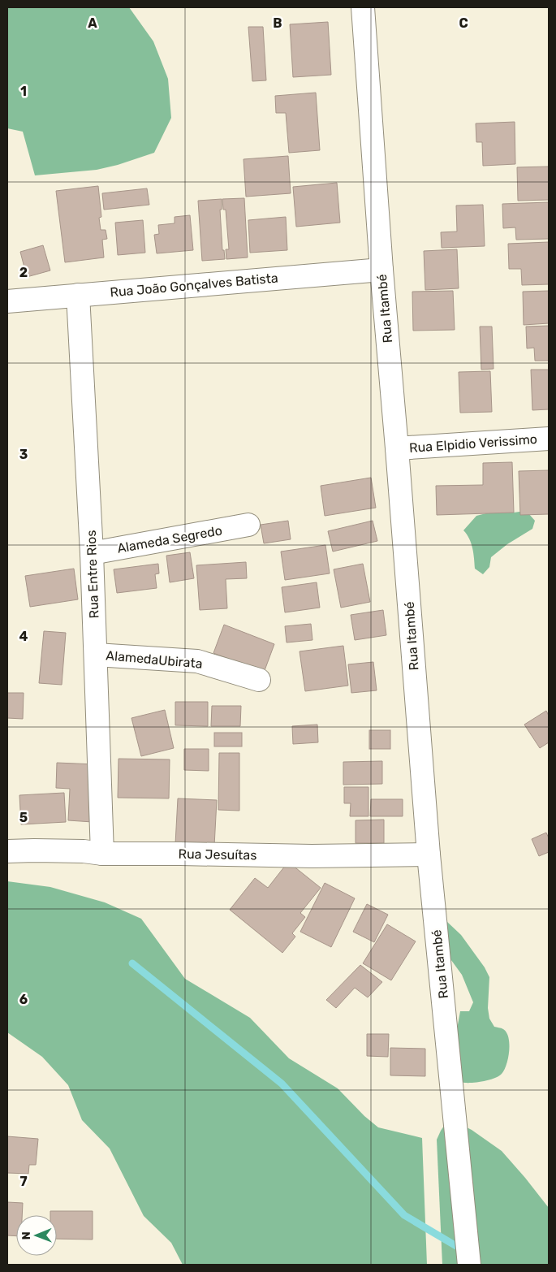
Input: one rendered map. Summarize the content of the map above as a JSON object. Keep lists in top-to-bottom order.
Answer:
{
  "streets": {
    "street": [
      "Rua João Gonçalves Batista",
      "Rua Itambé",
      "Rua Elpidio Verissimo",
      "Alameda Segredo",
      "Rua Entre Rios",
      "AlamedaUbirata",
      "Rua Jesuítas"
    ]
  },
  "crossings": [
    ["Rua João Gonçalves Batista", "Rua Itambé"],
    ["Rua João Gonçalves Batista", "Rua Entre Rios"],
    ["Rua Itambé", "Rua Elpidio Verissimo"],
    ["Rua Itambé", "Rua Jesuítas"],
    ["Alameda Segredo", "Rua Entre Rios"],
    ["Rua Entre Rios", "AlamedaUbirata"],
    ["Rua Entre Rios", "Rua Jesuítas"]
  ],
  "north": "left",
  "grid": {
    "columns": ["A", "B", "C"],
    "rows": [
      "1",
      "2",
      "3",
      "4",
      "5",
      "6",
      "7"
    ]
  }
}
